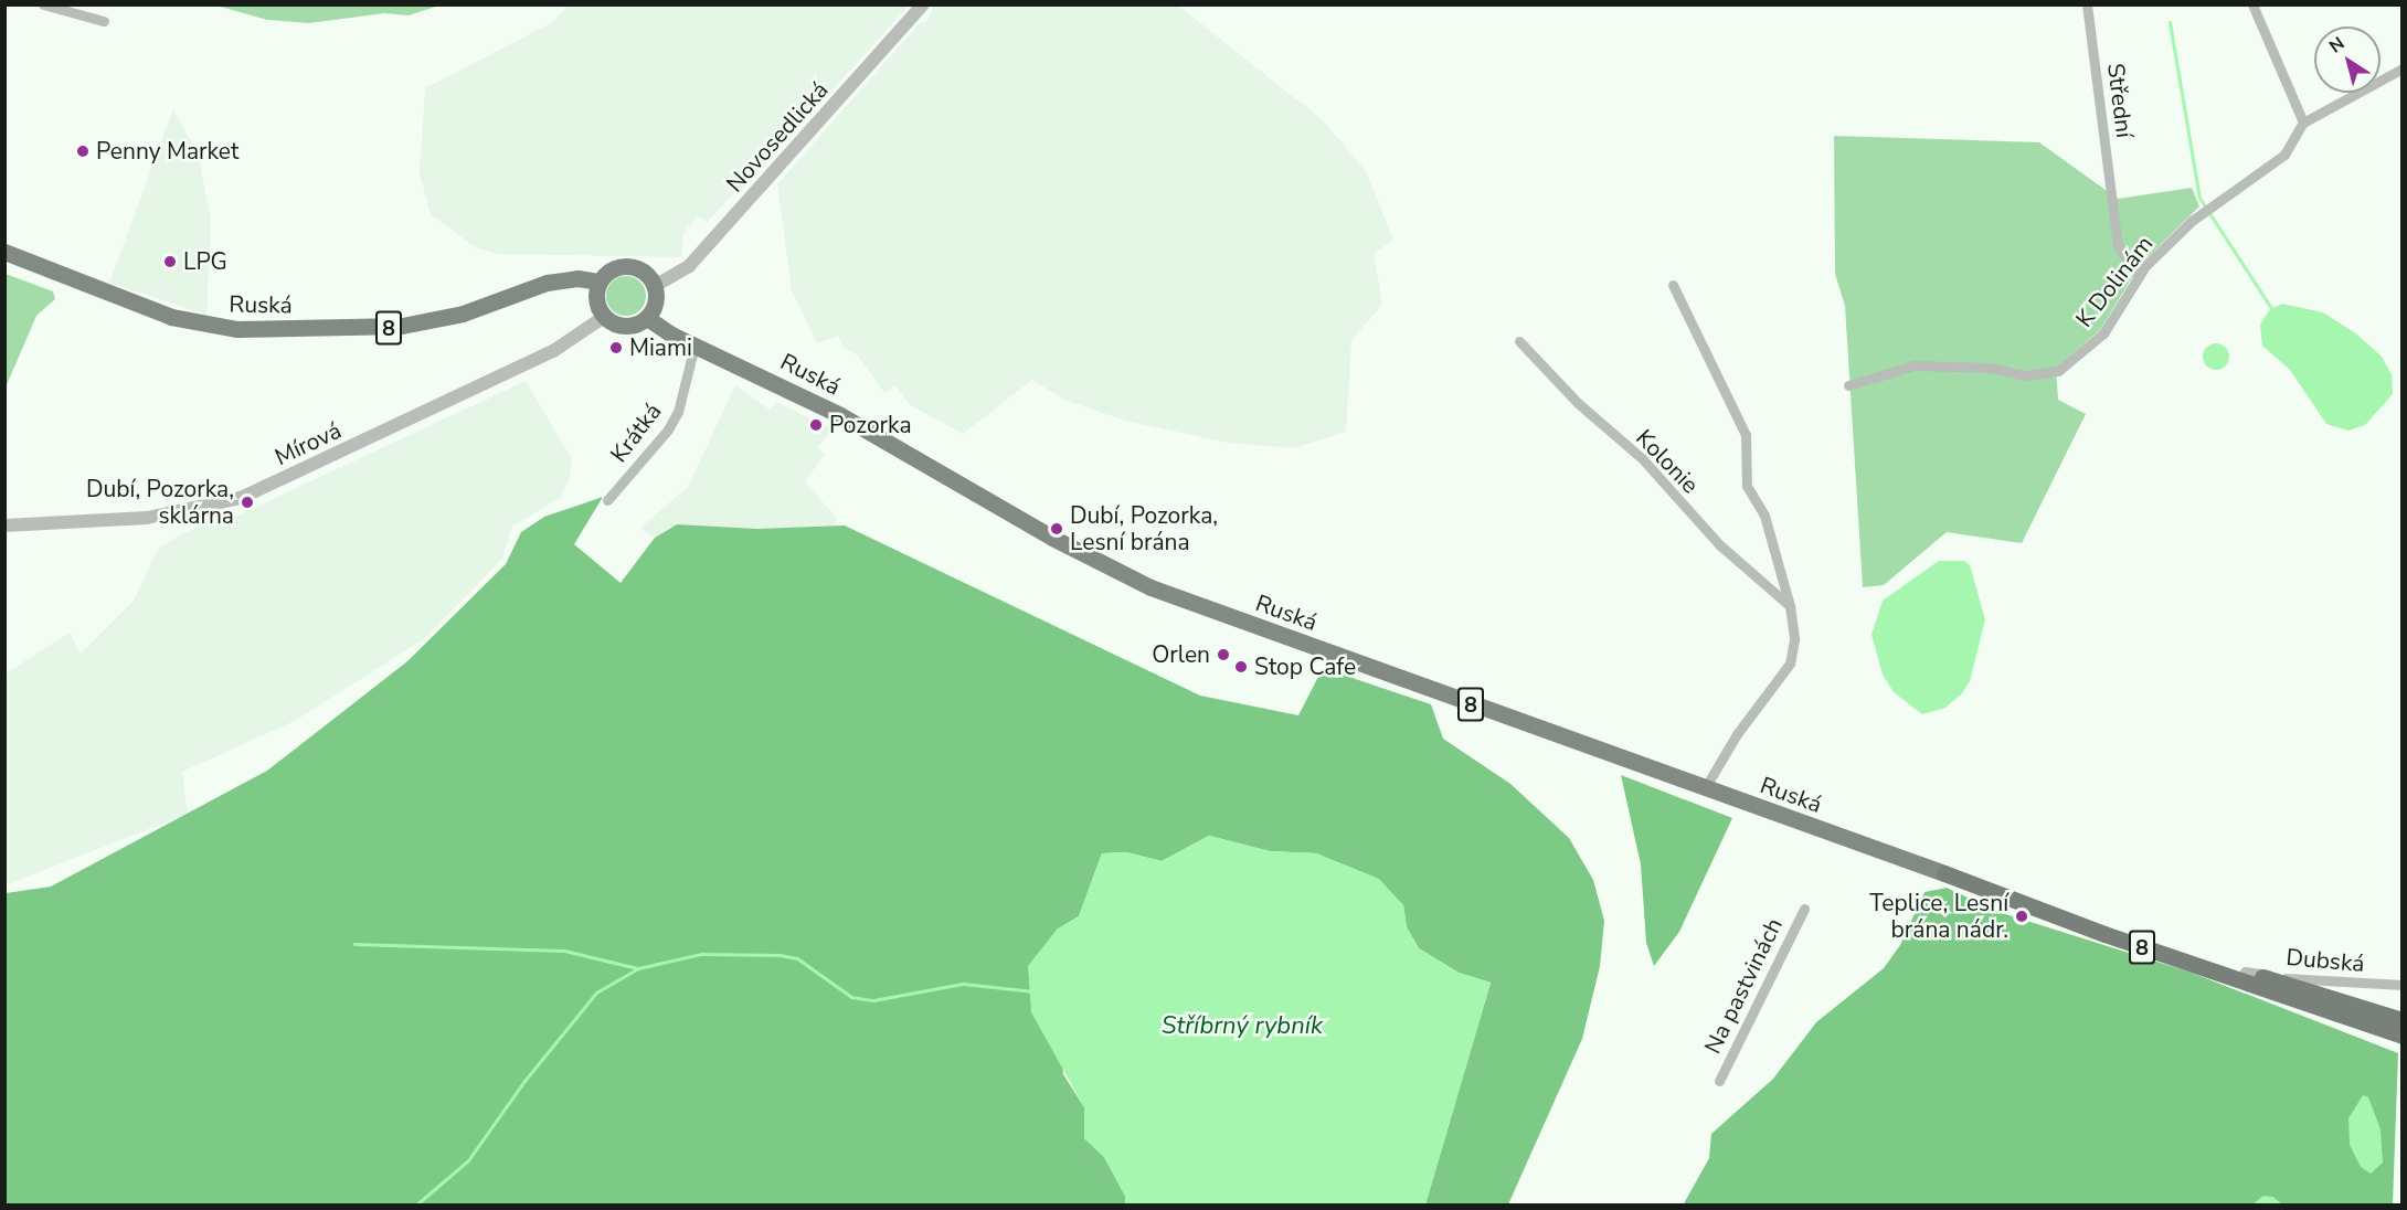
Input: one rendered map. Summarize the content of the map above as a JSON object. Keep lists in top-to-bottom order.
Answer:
{
  "streets": {
    "highway": ["8"],
    "main road": ["Ruská"],
    "street": [
      "Střední",
      "Novosedlická",
      "K Dolinám",
      "Krátká",
      "Mírová",
      "Kolonie",
      "Dubská",
      "Na pastvinách"
    ]
  },
  "crossings": [
    ["Střední", "K Dolinám"],
    ["Novosedlická", "Ruská"],
    ["Novosedlická", "Mírová"],
    ["Ruská", "8"],
    ["Ruská", "Krátká"],
    ["Ruská", "Mírová"],
    ["8", "Dubská"]
  ],
  "water": ["Stříbrný rybník"],
  "places": [
    "Penny Market",
    "LPG",
    "Miami",
    "Pozorka",
    "Dubí, Pozorka, sklárna",
    "Dubí, Pozorka, Lesní brána",
    "Orlen",
    "Stop Cafe",
    "Teplice, Lesní brána nádr."
  ],
  "north": "top left"
}
